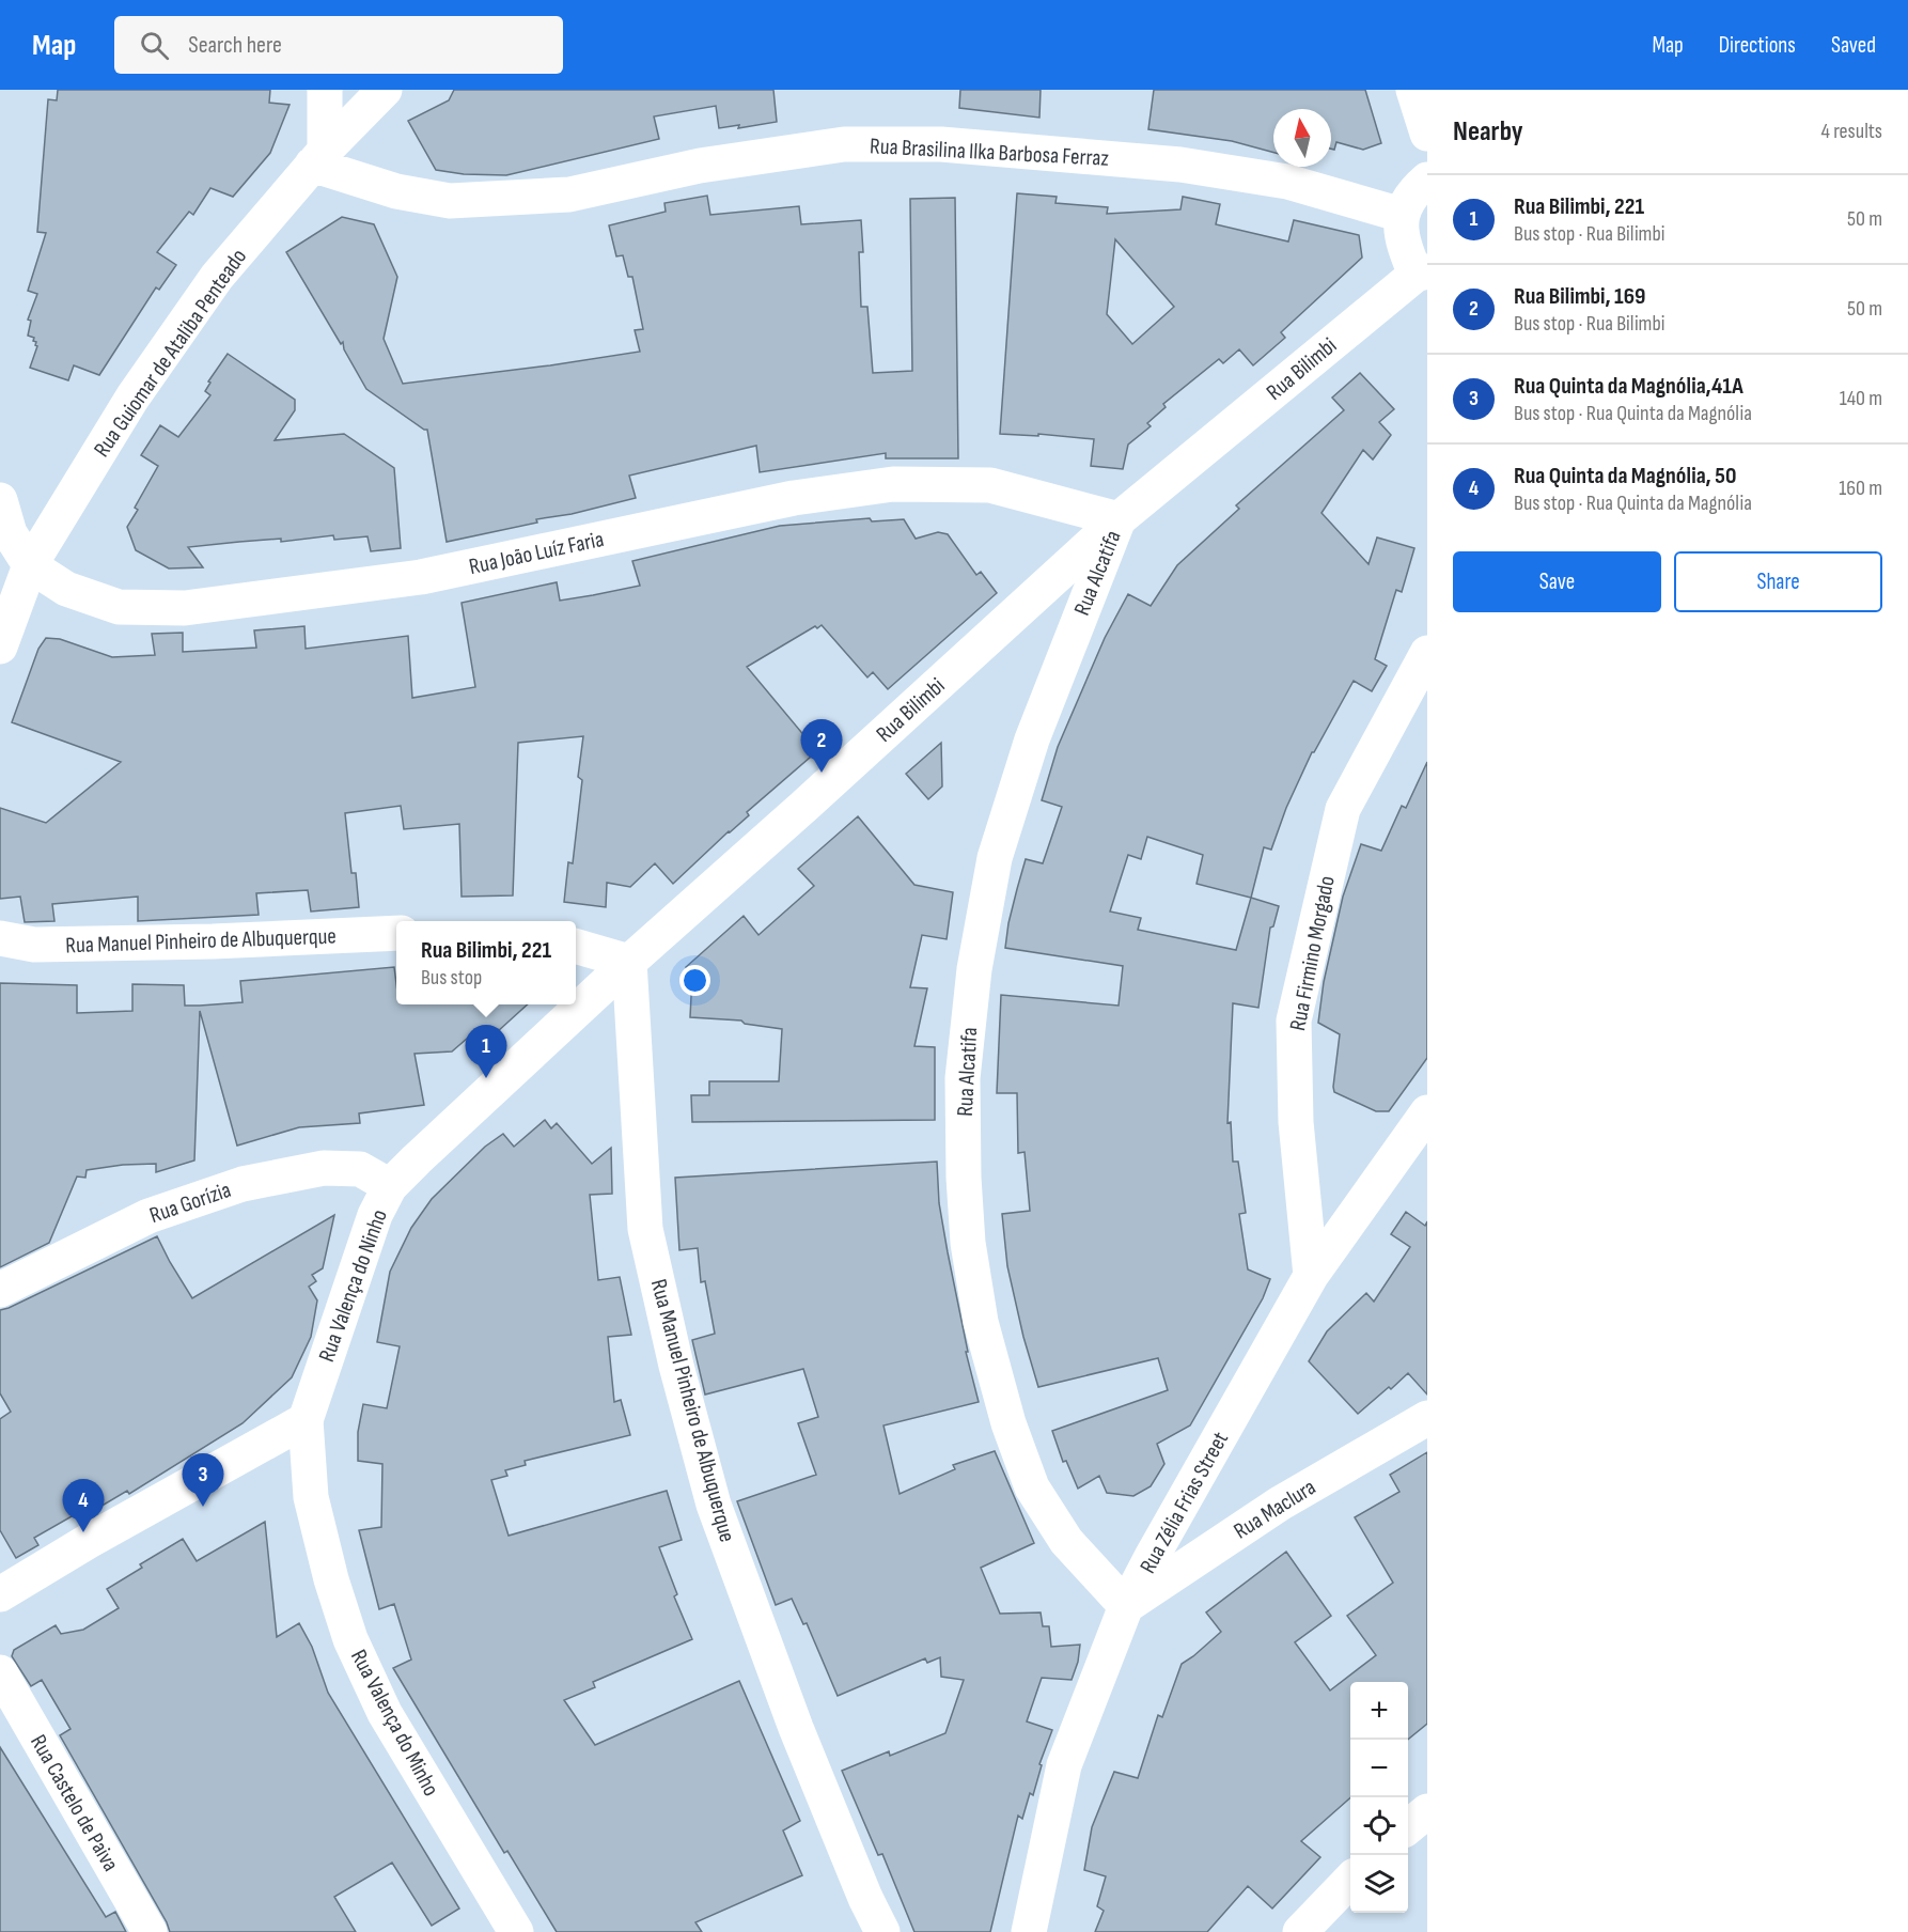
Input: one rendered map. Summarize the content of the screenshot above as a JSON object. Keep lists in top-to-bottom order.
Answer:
{
  "streets": {
    "street": [
      "Rua Brasilina Ilka Barbosa Ferraz",
      "Rua Guiomar de Ataliba Penteado",
      "Rua Bilimbi",
      "Rua João Luíz Faria",
      "Rua Alcatifa",
      "Rua Manuel Pinheiro de Albuquerque",
      "Rua Firmino Morgado",
      "Rua Gorízia",
      "Rua Valença do Ninho",
      "Rua Zélia Frias Street",
      "Rua Maclura",
      "Rua Valença do Minho",
      "Rua Castelo de Paiva"
    ]
  },
  "crossings": [
    ["Rua Brasilina Ilka Barbosa Ferraz", "Rua Guiomar de Ataliba Penteado"],
    ["Rua Guiomar de Ataliba Penteado", "Rua João Luíz Faria"],
    ["Rua Bilimbi", "Rua João Luíz Faria"],
    ["Rua Bilimbi", "Rua Alcatifa"],
    ["Rua Bilimbi", "Rua Manuel Pinheiro de Albuquerque"],
    ["Rua Bilimbi", "Rua Valença do Ninho"],
    ["Rua João Luíz Faria", "Rua Alcatifa"],
    ["Rua Alcatifa", "Rua Zélia Frias Street"],
    ["Rua Alcatifa", "Rua Maclura"],
    ["Rua Firmino Morgado", "Rua Zélia Frias Street"],
    ["Rua Gorízia", "Rua Valença do Ninho"],
    ["Rua Valença do Ninho", "Rua Valença do Minho"],
    ["Rua Zélia Frias Street", "Rua Maclura"]
  ],
  "north": "top",
  "page": {
    "header": "Map",
    "search": "Search here",
    "nav": ["Map", "Directions", "Saved"],
    "heading": ["Nearby", "4 results"],
    "list": [
      {
        "mark": "1",
        "name": "Rua Bilimbi, 221",
        "note": "Bus stop · Rua Bilimbi",
        "value": "50 m"
      },
      {
        "mark": "2",
        "name": "Rua Bilimbi, 169",
        "note": "Bus stop · Rua Bilimbi",
        "value": "50 m"
      },
      {
        "mark": "3",
        "name": "Rua Quinta da Magnólia,41A",
        "note": "Bus stop · Rua Quinta da Magnólia",
        "value": "140 m"
      },
      {
        "mark": "4",
        "name": "Rua Quinta da Magnólia, 50",
        "note": "Bus stop · Rua Quinta da Magnólia",
        "value": "160 m"
      }
    ],
    "buttons": ["Save", "Share"],
    "pins": [
      "2",
      "1",
      "3",
      "4"
    ],
    "popup": ["Rua Bilimbi, 221", "Bus stop"],
    "map_buttons": ["+", "−"]
  }
}
